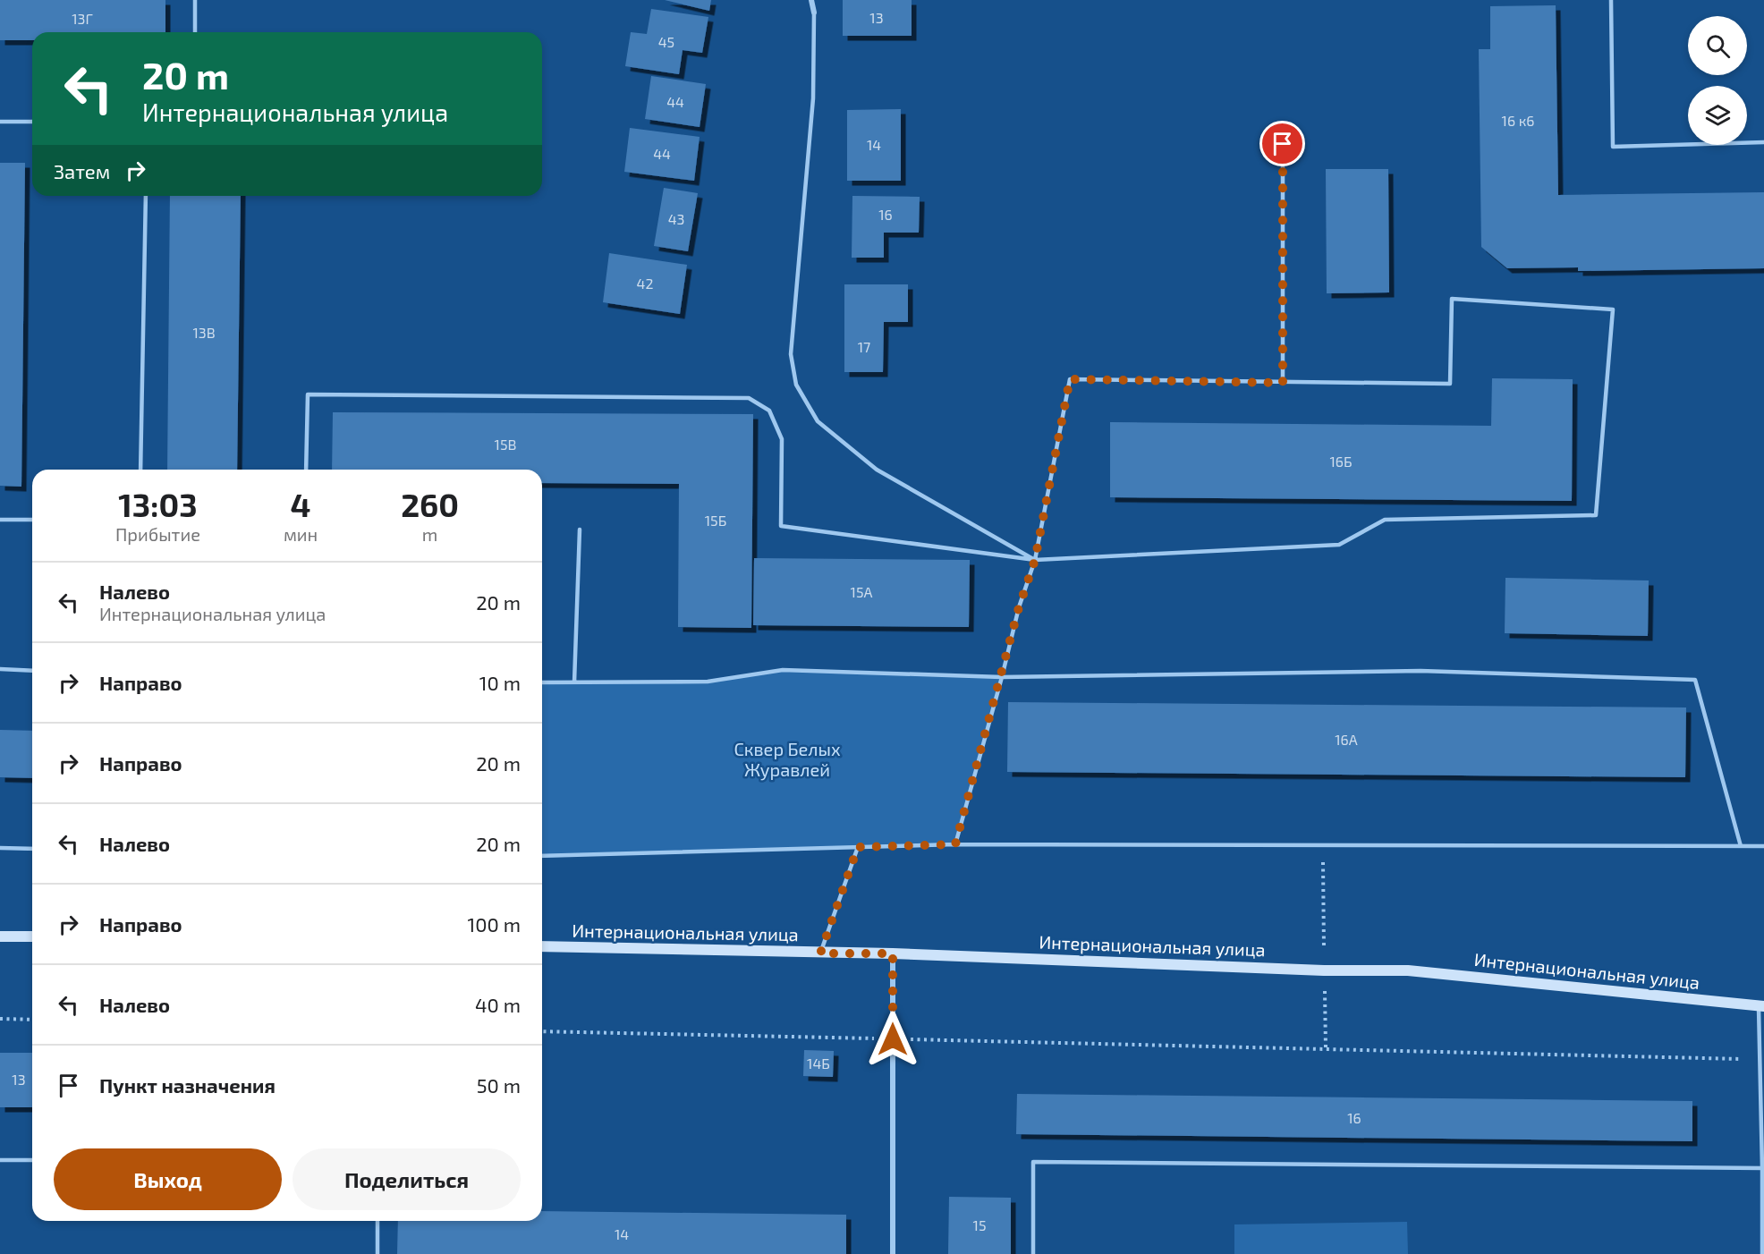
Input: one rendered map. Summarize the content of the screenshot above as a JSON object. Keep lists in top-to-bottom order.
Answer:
{
  "streets": {
    "main road": ["Интернациональная улица"]
  },
  "parks": ["Сквер Белых Журавлей"],
  "house_numbers": [
    "13",
    "13Г",
    "45",
    "44",
    "16 к6",
    "14",
    "44",
    "16",
    "43",
    "42",
    "13В",
    "17",
    "15В",
    "16Б",
    "15Б",
    "15А",
    "16А",
    "14Б",
    "13",
    "16",
    "15",
    "14"
  ],
  "page": {
    "turn": ["20 m", "Интернациональная улица"],
    "then": "Затем",
    "eta": [
      "13:03",
      "Прибытие",
      "4",
      "мин",
      "260",
      "m"
    ],
    "list": [
      {
        "name": "Налево",
        "note": "Интернациональная улица",
        "value": "20 m"
      },
      {
        "name": "Направо",
        "value": "10 m"
      },
      {
        "name": "Направо",
        "value": "20 m"
      },
      {
        "name": "Налево",
        "value": "20 m"
      },
      {
        "name": "Направо",
        "value": "100 m"
      },
      {
        "name": "Налево",
        "value": "40 m"
      },
      {
        "name": "Пункт назначения",
        "value": "50 m"
      }
    ],
    "buttons": ["Выход", "Поделиться"]
  }
}
